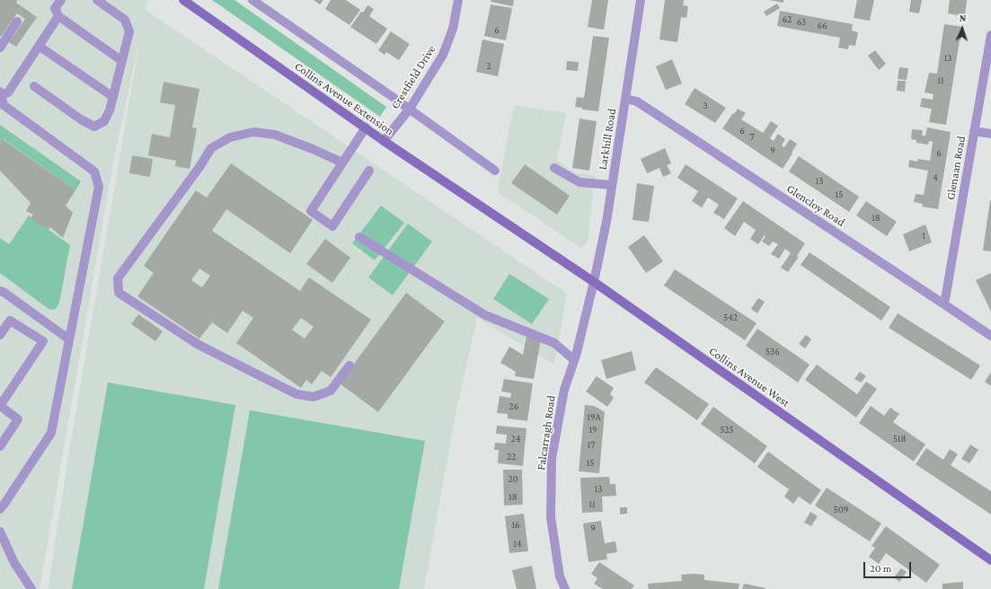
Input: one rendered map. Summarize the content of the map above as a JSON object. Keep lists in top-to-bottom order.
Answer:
{
  "streets": {
    "main road": ["Collins Avenue Extension", "Collins Avenue West"],
    "street": [
      "Crestfield Drive",
      "Larkhill Road",
      "Glenaan Road",
      "Glencloy Road",
      "Falcarragh Road"
    ]
  },
  "crossings": [
    ["Crestfield Drive", "Collins Avenue Extension"],
    ["Collins Avenue Extension", "Collins Avenue West"],
    ["Larkhill Road", "Glencloy Road"],
    ["Larkhill Road", "Collins Avenue West"],
    ["Larkhill Road", "Falcarragh Road"],
    ["Glenaan Road", "Glencloy Road"],
    ["Collins Avenue West", "Falcarragh Road"]
  ],
  "house_numbers": [
    "62",
    "63",
    "66",
    "6",
    "13",
    "2",
    "11",
    "3",
    "6",
    "7",
    "9",
    "6",
    "4",
    "13",
    "15",
    "18",
    "1",
    "542",
    "536",
    "26",
    "19A",
    "19",
    "525",
    "24",
    "518",
    "17",
    "22",
    "15",
    "20",
    "13",
    "18",
    "11",
    "509",
    "16",
    "9",
    "14"
  ],
  "scale_bar": "20 m",
  "north": "top"
}
